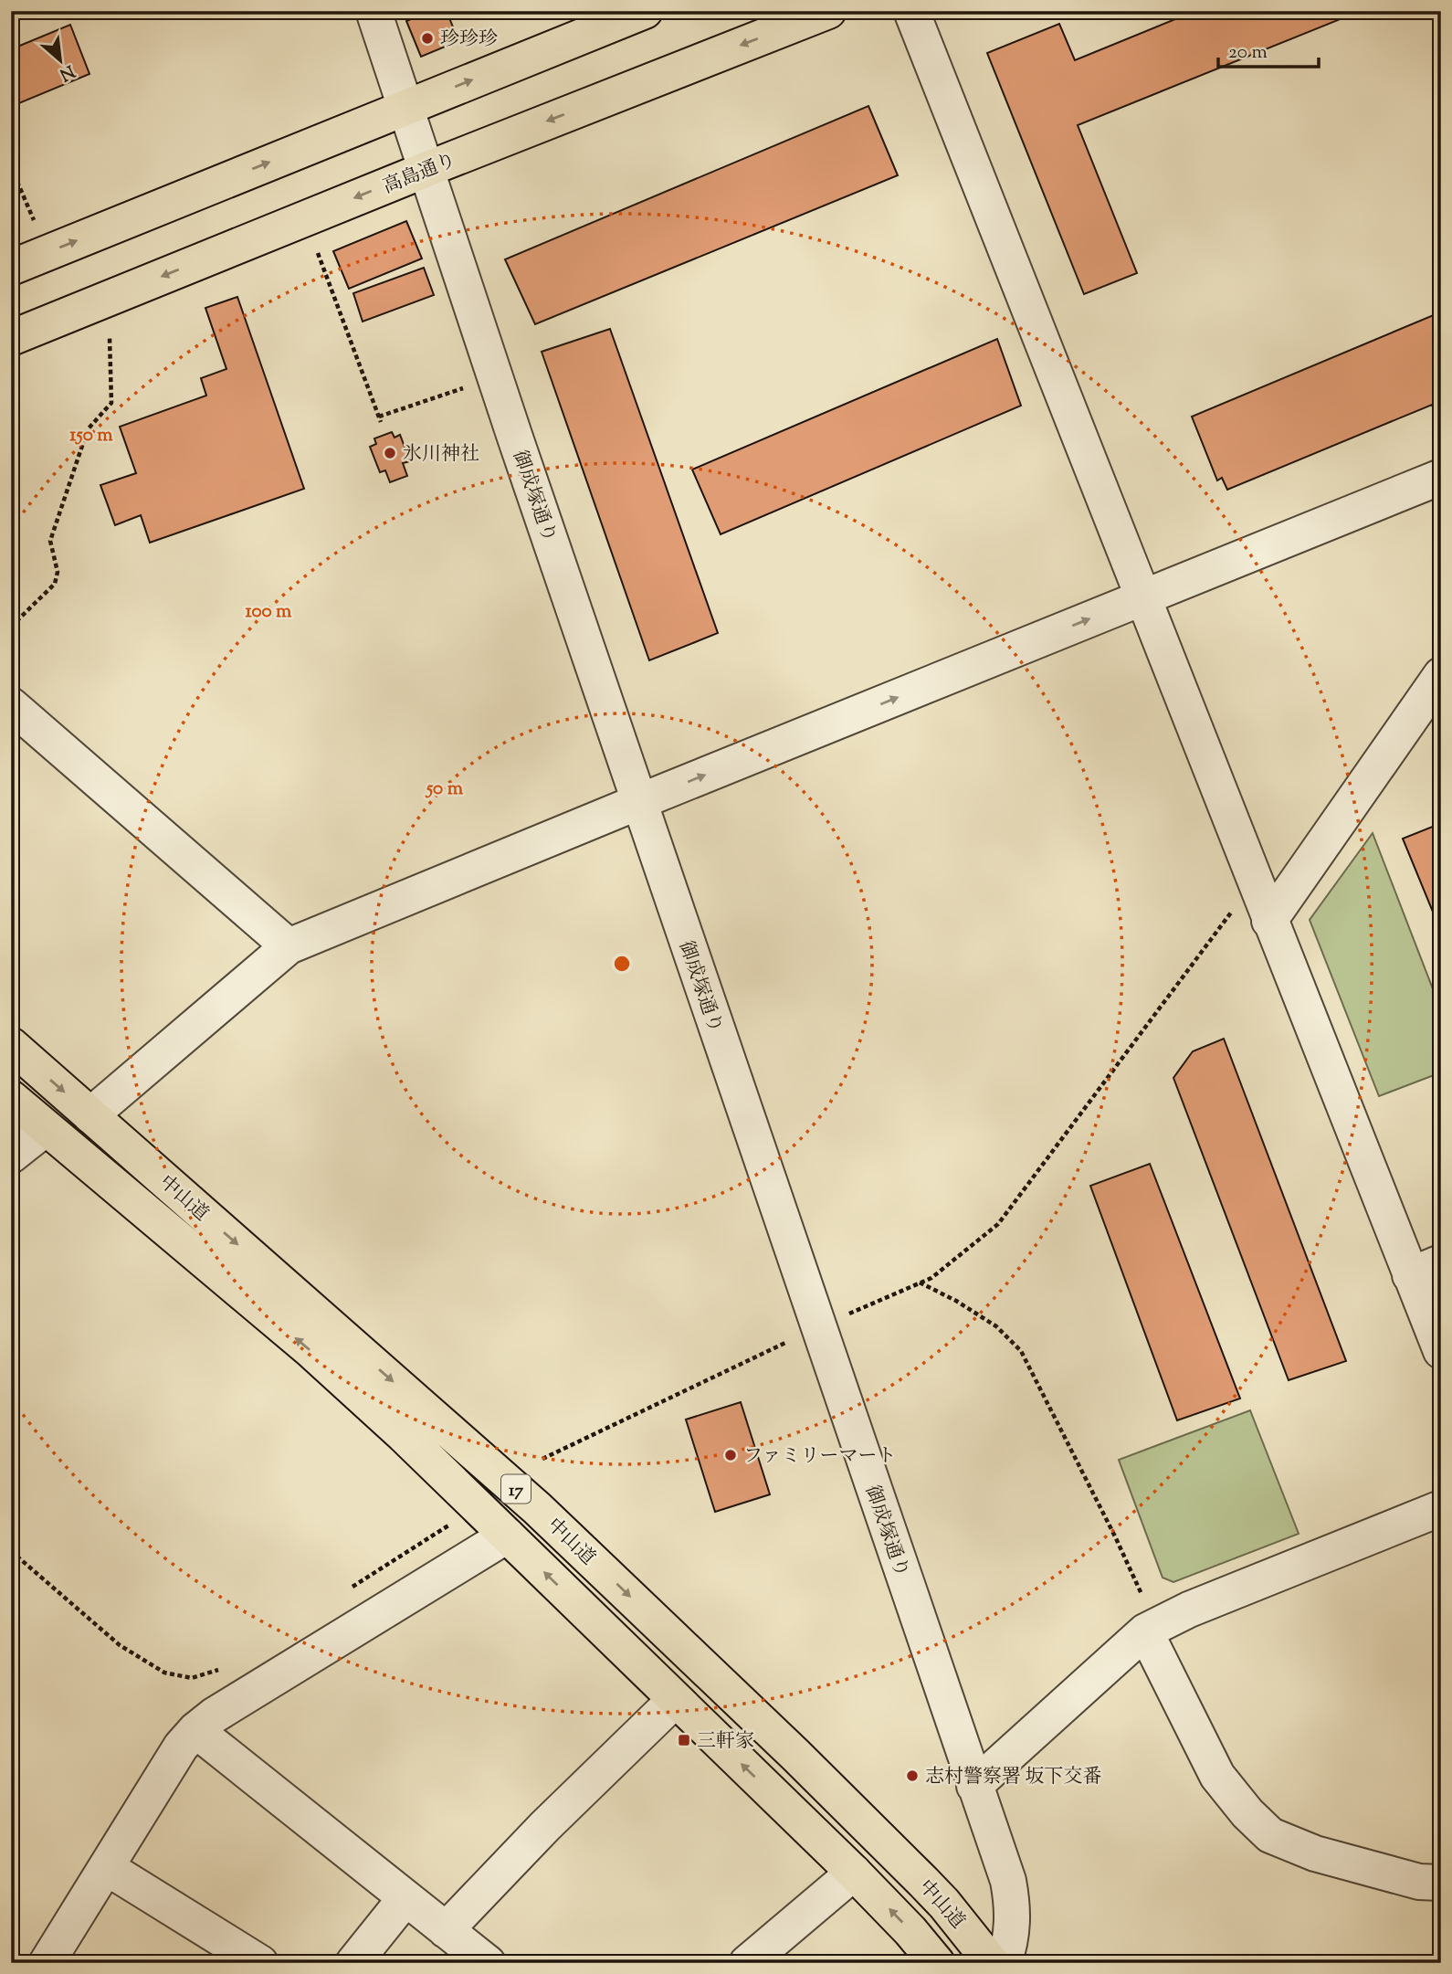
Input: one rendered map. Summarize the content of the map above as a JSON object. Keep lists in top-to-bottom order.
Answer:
{
  "streets": {
    "main road": ["高島通り", "中山道", "17"],
    "street": ["御成塚通り"]
  },
  "crossings": [
    ["高島通り", "御成塚通り"]
  ],
  "places": {
    "other": [
      "珍珍珍",
      "氷川神社",
      "ファミリーマート",
      "志村警察署 坂下交番"
    ],
    "transit": ["三軒家"]
  },
  "scale_bar": "20 m",
  "north": "bottom right",
  "rings": ["150 m", "100 m", "50 m"]
}
